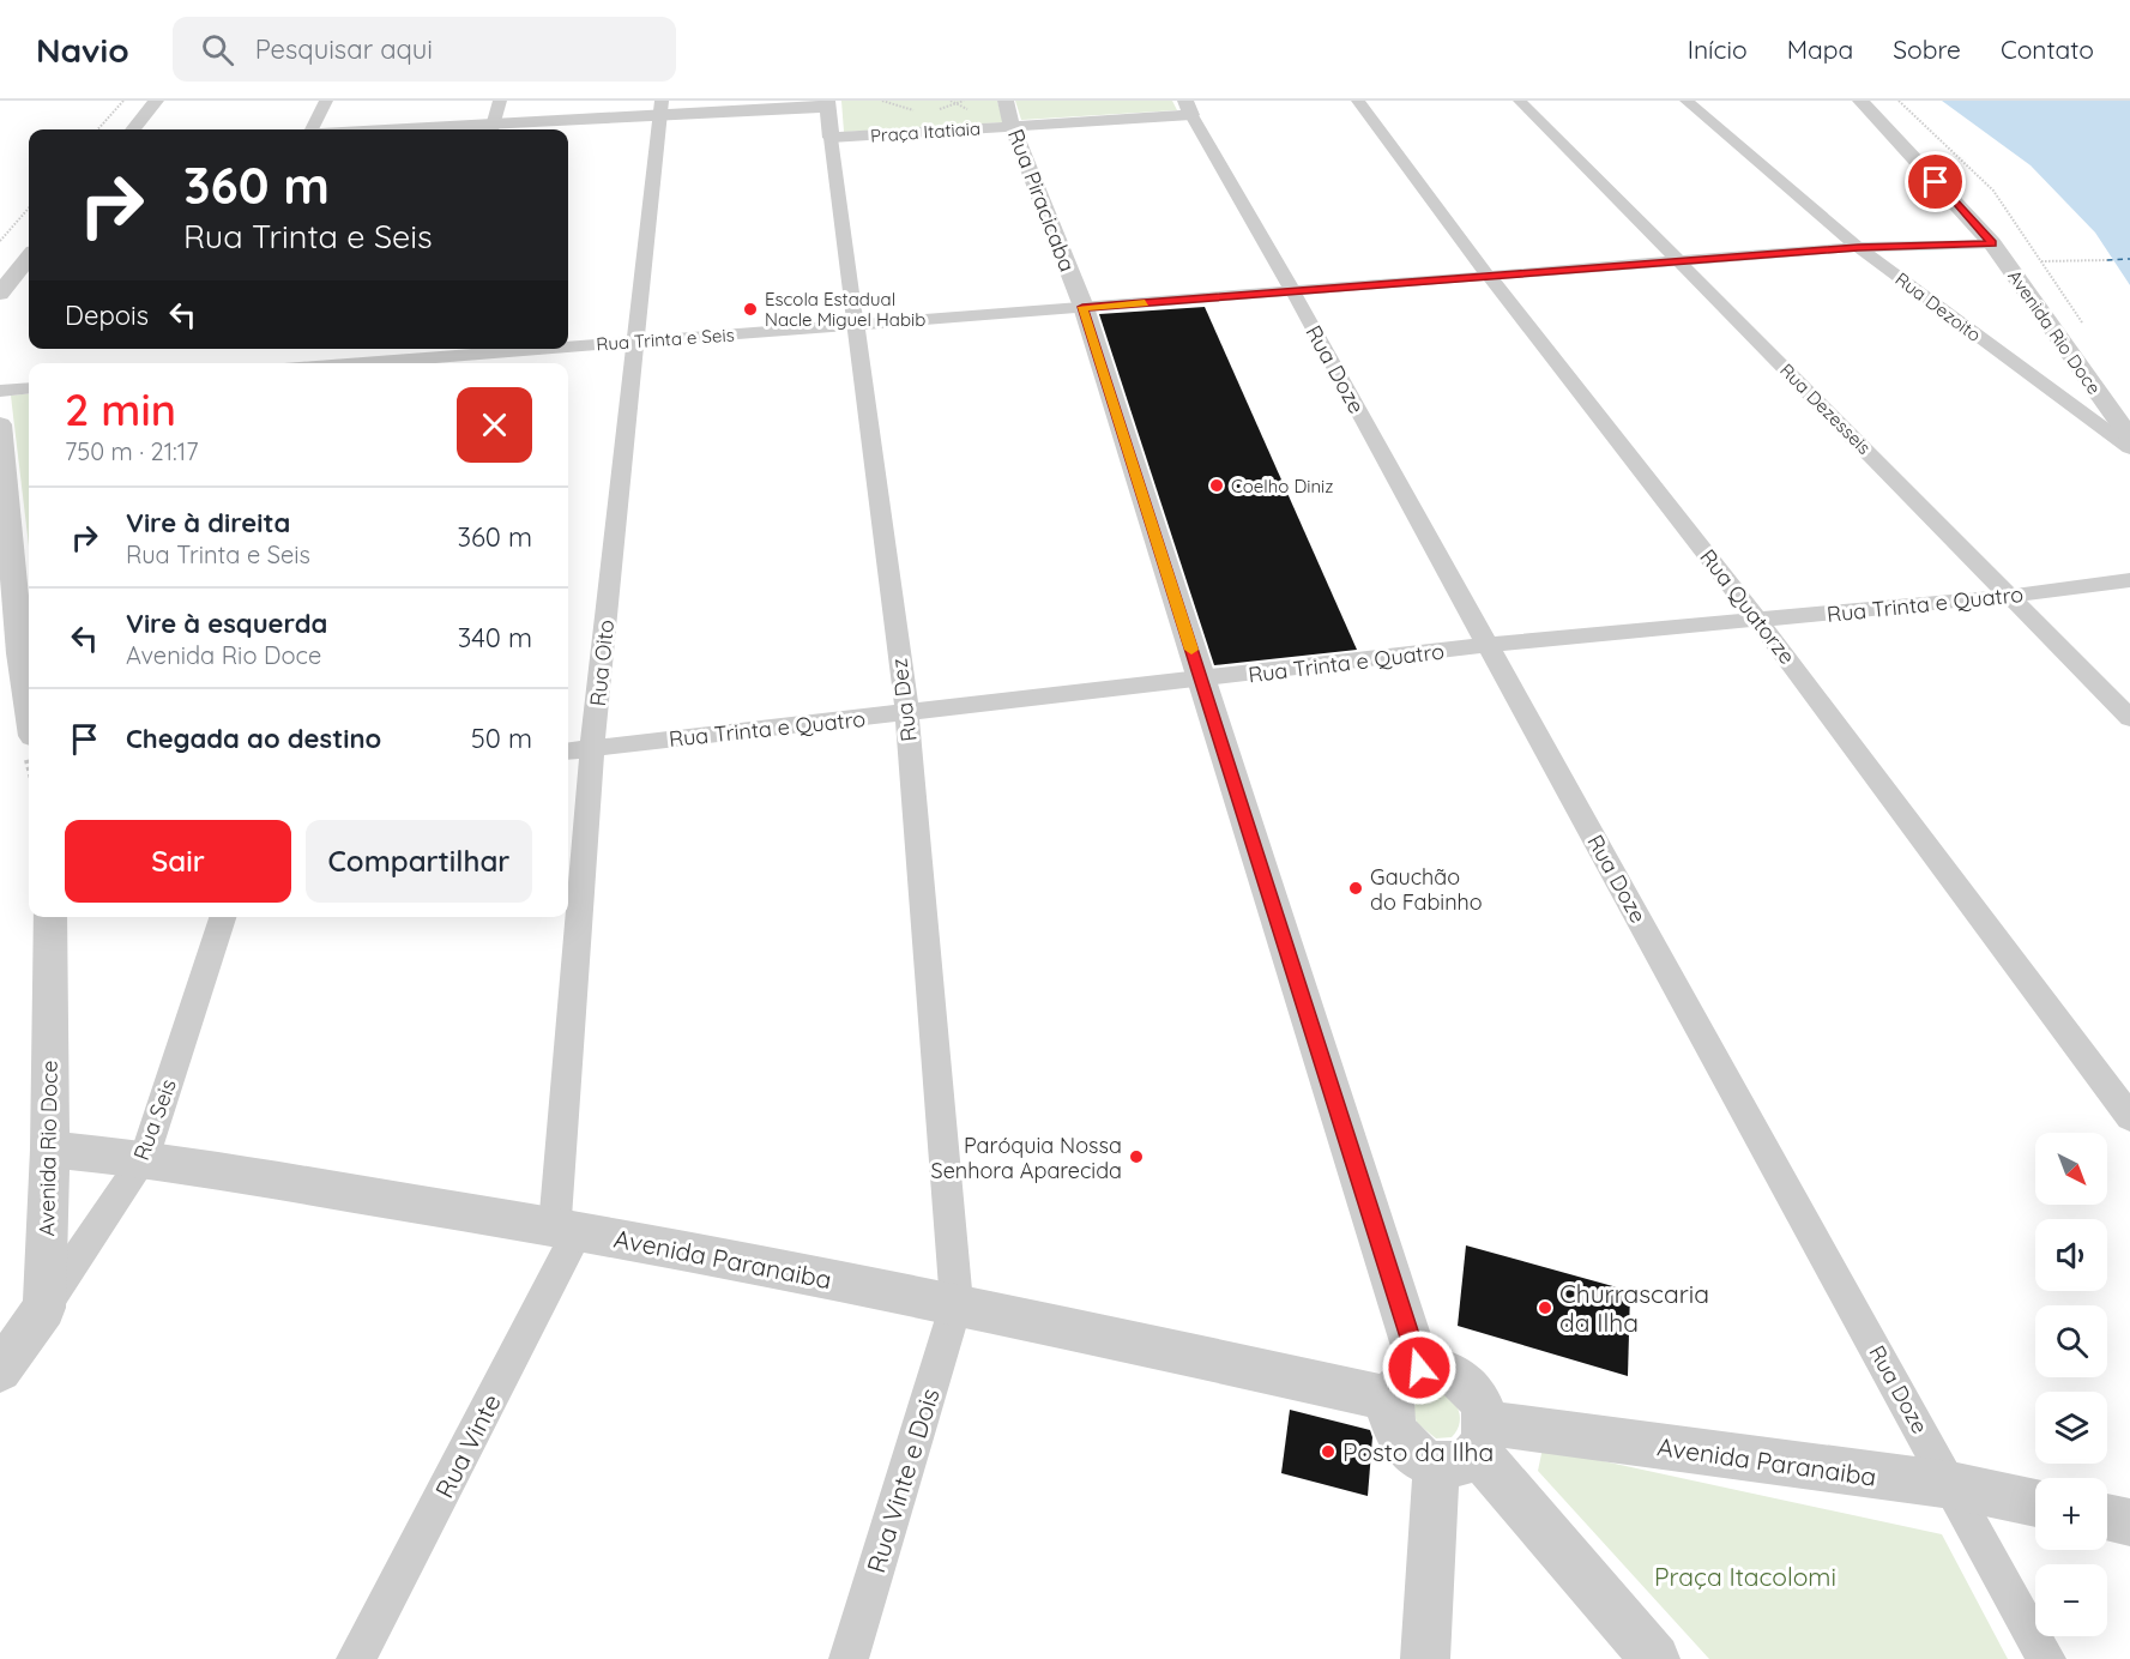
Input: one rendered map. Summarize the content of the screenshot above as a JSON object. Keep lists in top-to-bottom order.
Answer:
{
  "streets": {
    "street": [
      "Praça Itatiaia",
      "Rua Piracicaba",
      "Rua Dezoito",
      "Avenida Rio Doce",
      "Rua Trinta e Seis",
      "Rua Doze",
      "Rua Dezesseis",
      "Rua Trinta e Quatro",
      "Rua Quatorze",
      "Rua Oito",
      "Rua Dez",
      "Rua Seis",
      "Avenida Paranaiba",
      "Rua Vinte",
      "Rua Vinte e Dois"
    ]
  },
  "crossings": [
    ["Praça Itatiaia", "Rua Piracicaba"],
    ["Praça Itatiaia", "Rua Doze"],
    ["Praça Itatiaia", "Rua Dez"],
    ["Rua Piracicaba", "Rua Trinta e Seis"],
    ["Rua Piracicaba", "Rua Trinta e Quatro"],
    ["Rua Piracicaba", "Avenida Paranaiba"],
    ["Rua Dezoito", "Rua Trinta e Seis"],
    ["Avenida Rio Doce", "Rua Trinta e Seis"],
    ["Avenida Rio Doce", "Rua Seis"],
    ["Avenida Rio Doce", "Avenida Paranaiba"],
    ["Rua Trinta e Seis", "Rua Doze"],
    ["Rua Trinta e Seis", "Rua Dezesseis"],
    ["Rua Trinta e Seis", "Rua Quatorze"],
    ["Rua Trinta e Seis", "Rua Oito"],
    ["Rua Trinta e Seis", "Rua Dez"],
    ["Rua Doze", "Rua Trinta e Quatro"],
    ["Rua Doze", "Avenida Paranaiba"],
    ["Rua Dezesseis", "Rua Trinta e Quatro"],
    ["Rua Trinta e Quatro", "Rua Quatorze"],
    ["Rua Trinta e Quatro", "Rua Oito"],
    ["Rua Trinta e Quatro", "Rua Dez"],
    ["Rua Oito", "Avenida Paranaiba"],
    ["Rua Oito", "Rua Vinte"],
    ["Rua Dez", "Avenida Paranaiba"],
    ["Rua Dez", "Rua Vinte e Dois"],
    ["Rua Seis", "Avenida Paranaiba"],
    ["Avenida Paranaiba", "Rua Vinte"],
    ["Avenida Paranaiba", "Rua Vinte e Dois"]
  ],
  "parks": ["Praça Itacolomi"],
  "places": [
    "Escola Estadual Nacle Miguel Habib",
    "Coelho Diniz",
    "Gauchão do Fabinho",
    "Paróquia Nossa Senhora Aparecida",
    "Churrascaria da Ilha",
    "Posto da Ilha"
  ],
  "north": "bottom right",
  "page": {
    "header": "Navio",
    "search": "Pesquisar aqui",
    "nav": [
      "Início",
      "Mapa",
      "Sobre",
      "Contato"
    ],
    "turn": ["360 m", "Rua Trinta e Seis"],
    "then": "Depois",
    "heading": ["2 min", "750 m · 21:17"],
    "list": [
      {
        "name": "Vire à direita",
        "note": "Rua Trinta e Seis",
        "value": "360 m"
      },
      {
        "name": "Vire à esquerda",
        "note": "Avenida Rio Doce",
        "value": "340 m"
      },
      {
        "name": "Chegada ao destino",
        "value": "50 m"
      }
    ],
    "buttons": ["Sair", "Compartilhar"],
    "map_buttons": ["+", "−"]
  }
}
